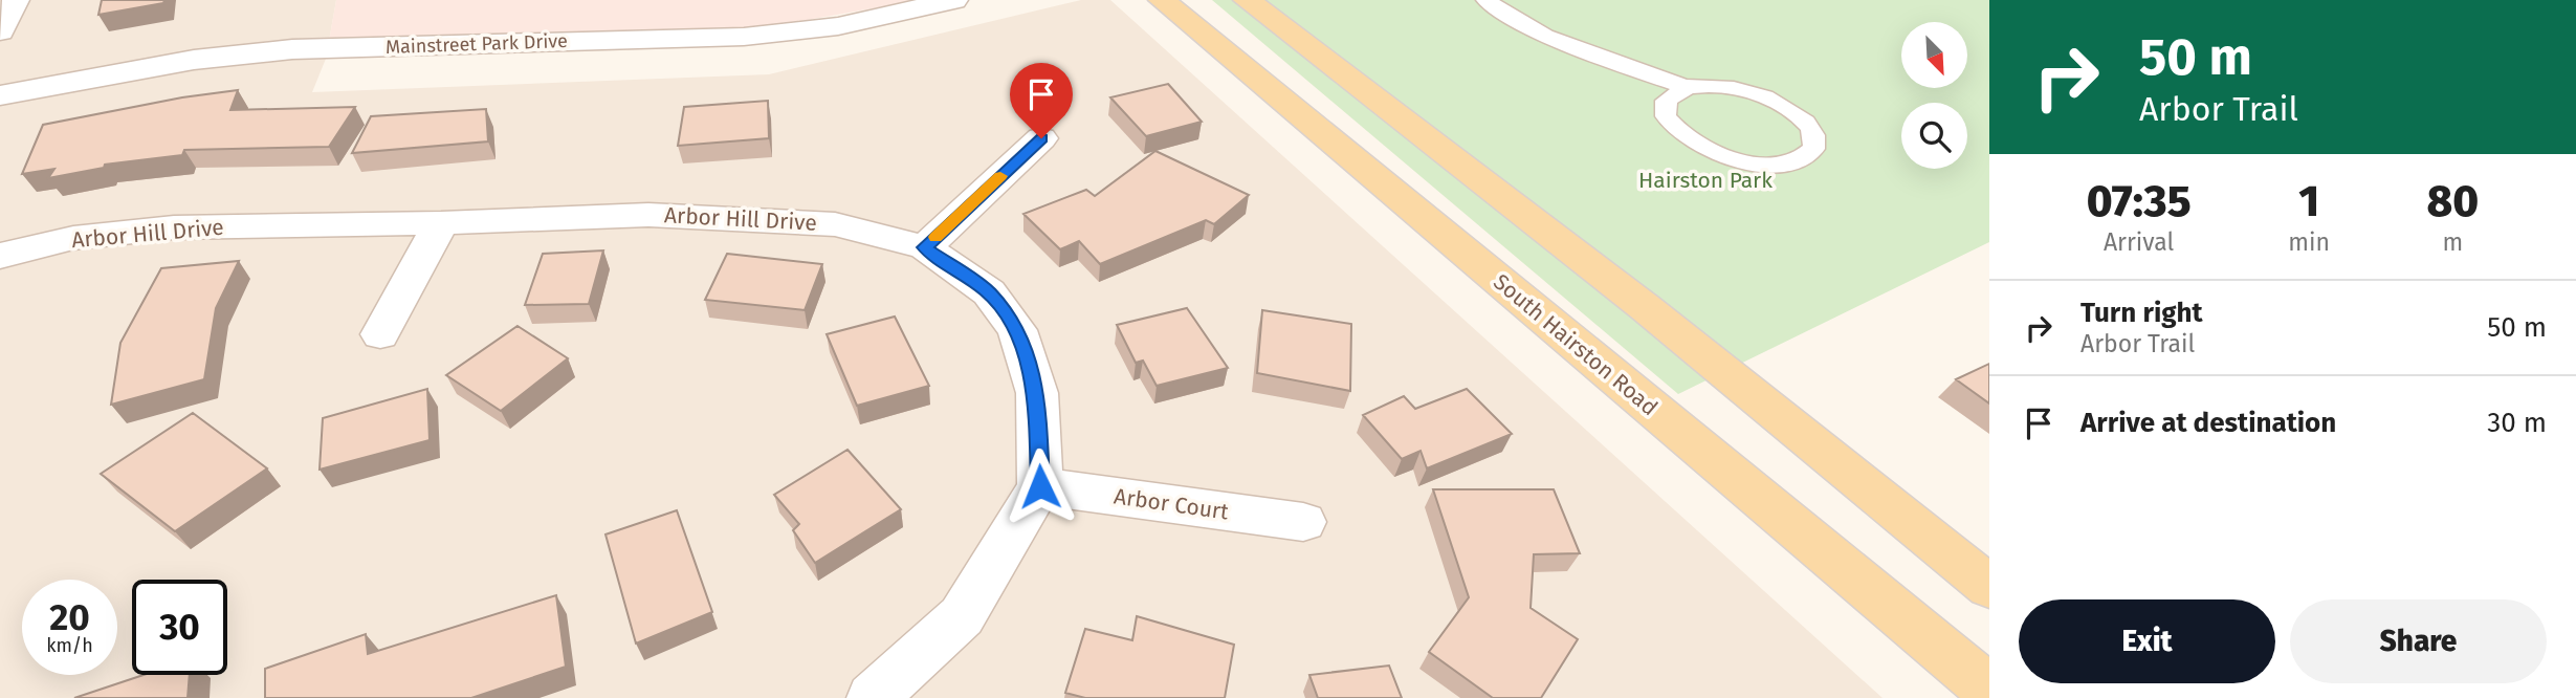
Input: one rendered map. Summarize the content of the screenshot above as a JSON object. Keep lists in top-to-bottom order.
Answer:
{
  "streets": {
    "main road": ["South Hairston Road"],
    "street": ["Mainstreet Park Drive", "Arbor Hill Drive", "Arbor Court"]
  },
  "crossings": [
    ["Arbor Hill Drive", "Arbor Court"]
  ],
  "parks": ["Hairston Park"],
  "north": "bottom right",
  "page": {
    "turn": ["50 m", "Arbor Trail"],
    "eta": [
      "07:35",
      "Arrival",
      "1",
      "min",
      "80",
      "m"
    ],
    "list": [
      {
        "name": "Turn right",
        "note": "Arbor Trail",
        "value": "50 m"
      },
      {
        "name": "Arrive at destination",
        "value": "30 m"
      }
    ],
    "speed": "20 km/h",
    "limit": "30",
    "buttons": ["Exit", "Share"]
  }
}
